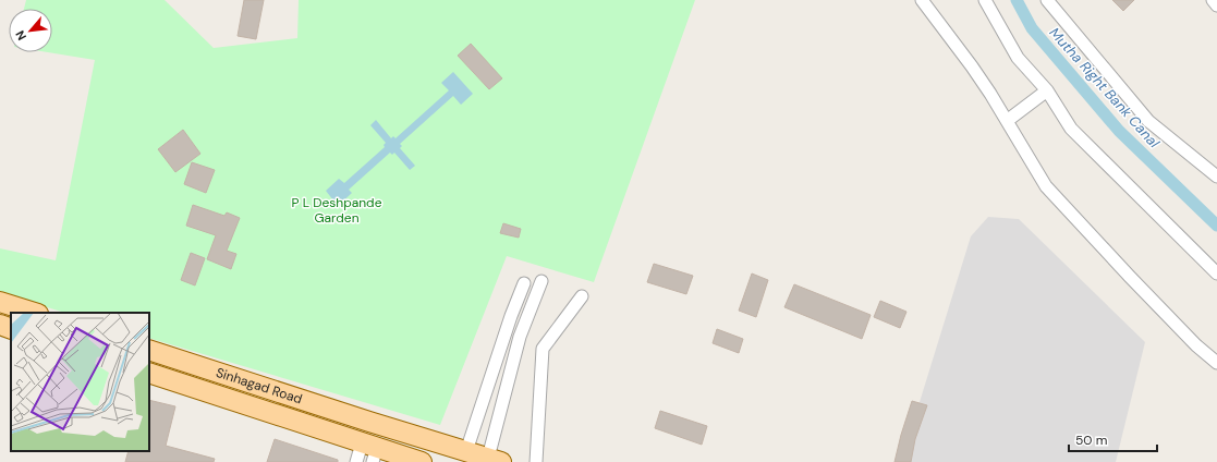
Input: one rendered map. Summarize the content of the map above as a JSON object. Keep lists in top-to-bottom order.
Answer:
{
  "streets": {
    "main road": ["Sinhagad Road"]
  },
  "water": ["Mutha Right Bank Canal"],
  "parks": ["P L Deshpande Garden"],
  "scale_bar": "50 m",
  "north": "bottom left"
}
